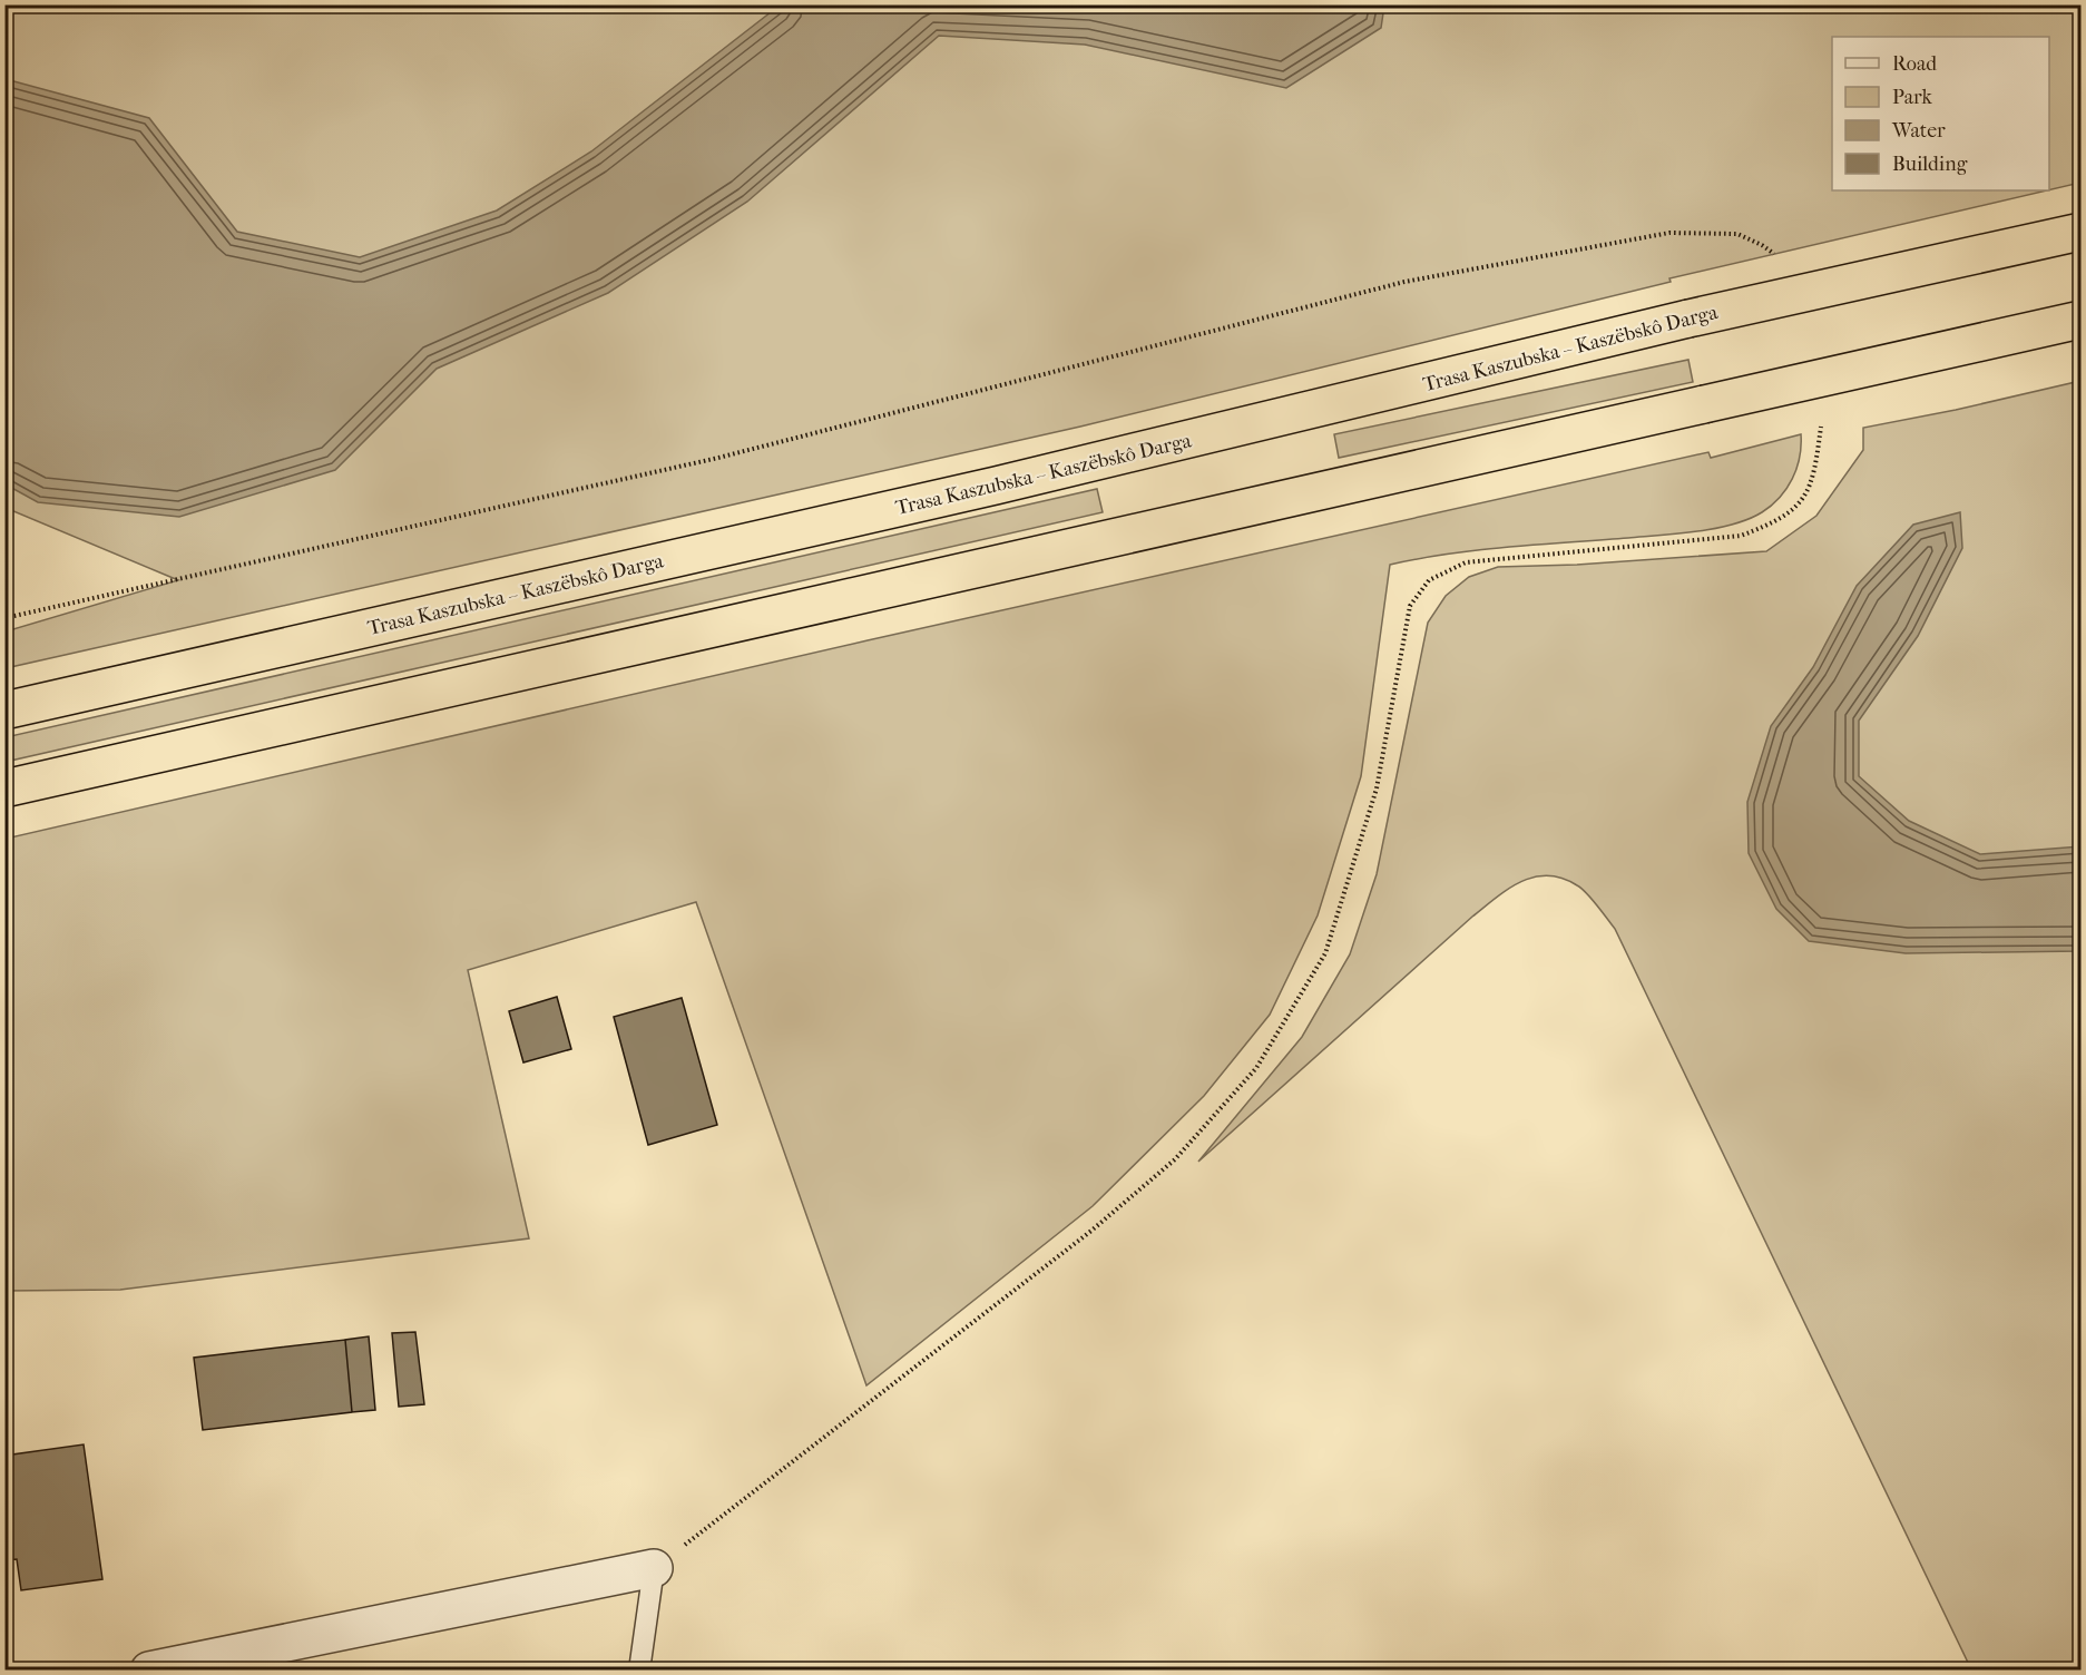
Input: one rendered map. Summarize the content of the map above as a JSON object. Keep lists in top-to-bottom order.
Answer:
{
  "streets": {
    "highway": ["Trasa Kaszubska – Kaszëbskô Darga"]
  },
  "legend": [
    "Road",
    "Park",
    "Water",
    "Building"
  ]
}
